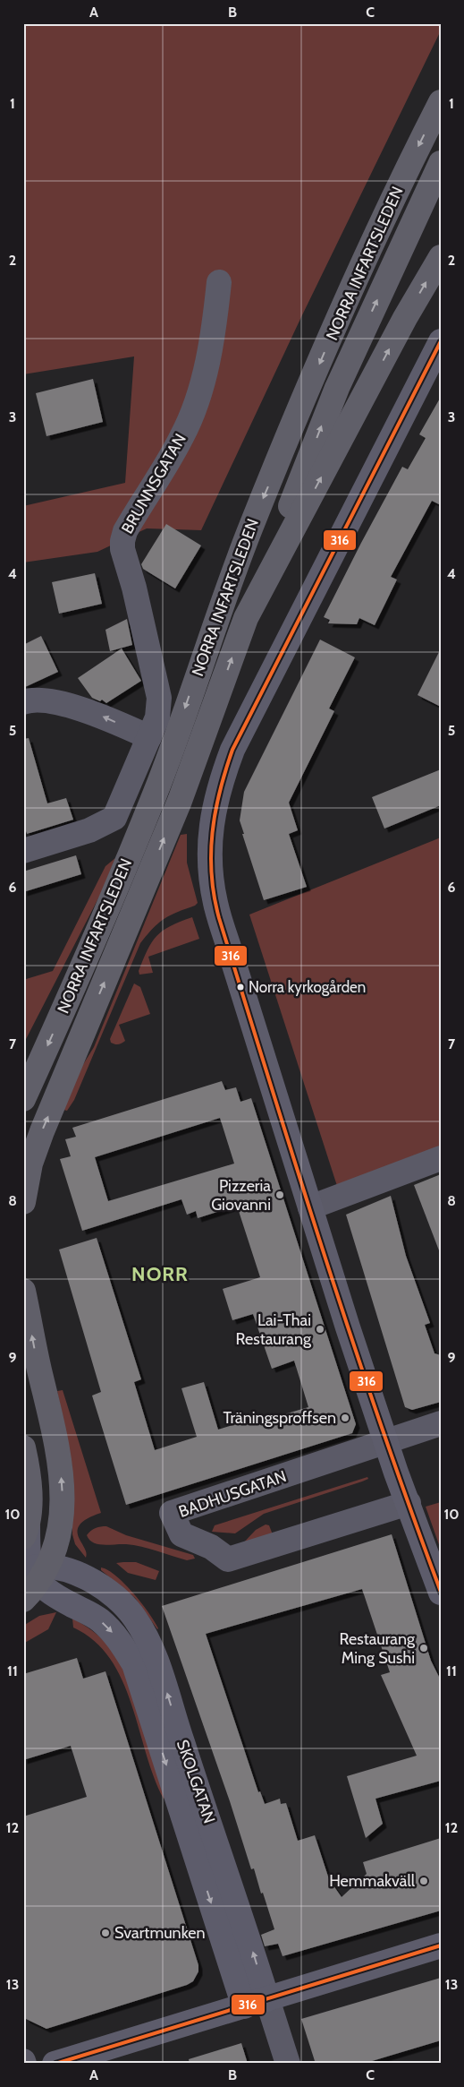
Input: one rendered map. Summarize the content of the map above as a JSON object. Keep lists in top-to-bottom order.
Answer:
{
  "streets": {
    "highway": ["NORRA INFARTSLEDEN"],
    "street": ["BRUNNSGATAN", "BADHUSGATAN", "SKOLGATAN"]
  },
  "districts": ["NORR"],
  "places": [
    "Norra kyrkogården",
    "Pizzeria Giovanni",
    "Lai-Thai Restaurang",
    "Träningsproffsen",
    "Restaurang Ming Sushi",
    "Hemmakväll",
    "Svartmunken"
  ],
  "lines": ["transit line 316"],
  "grid": {
    "columns": ["A", "B", "C"],
    "rows": [
      "1",
      "2",
      "3",
      "4",
      "5",
      "6",
      "7",
      "8",
      "9",
      "10",
      "11",
      "12",
      "13"
    ]
  }
}
